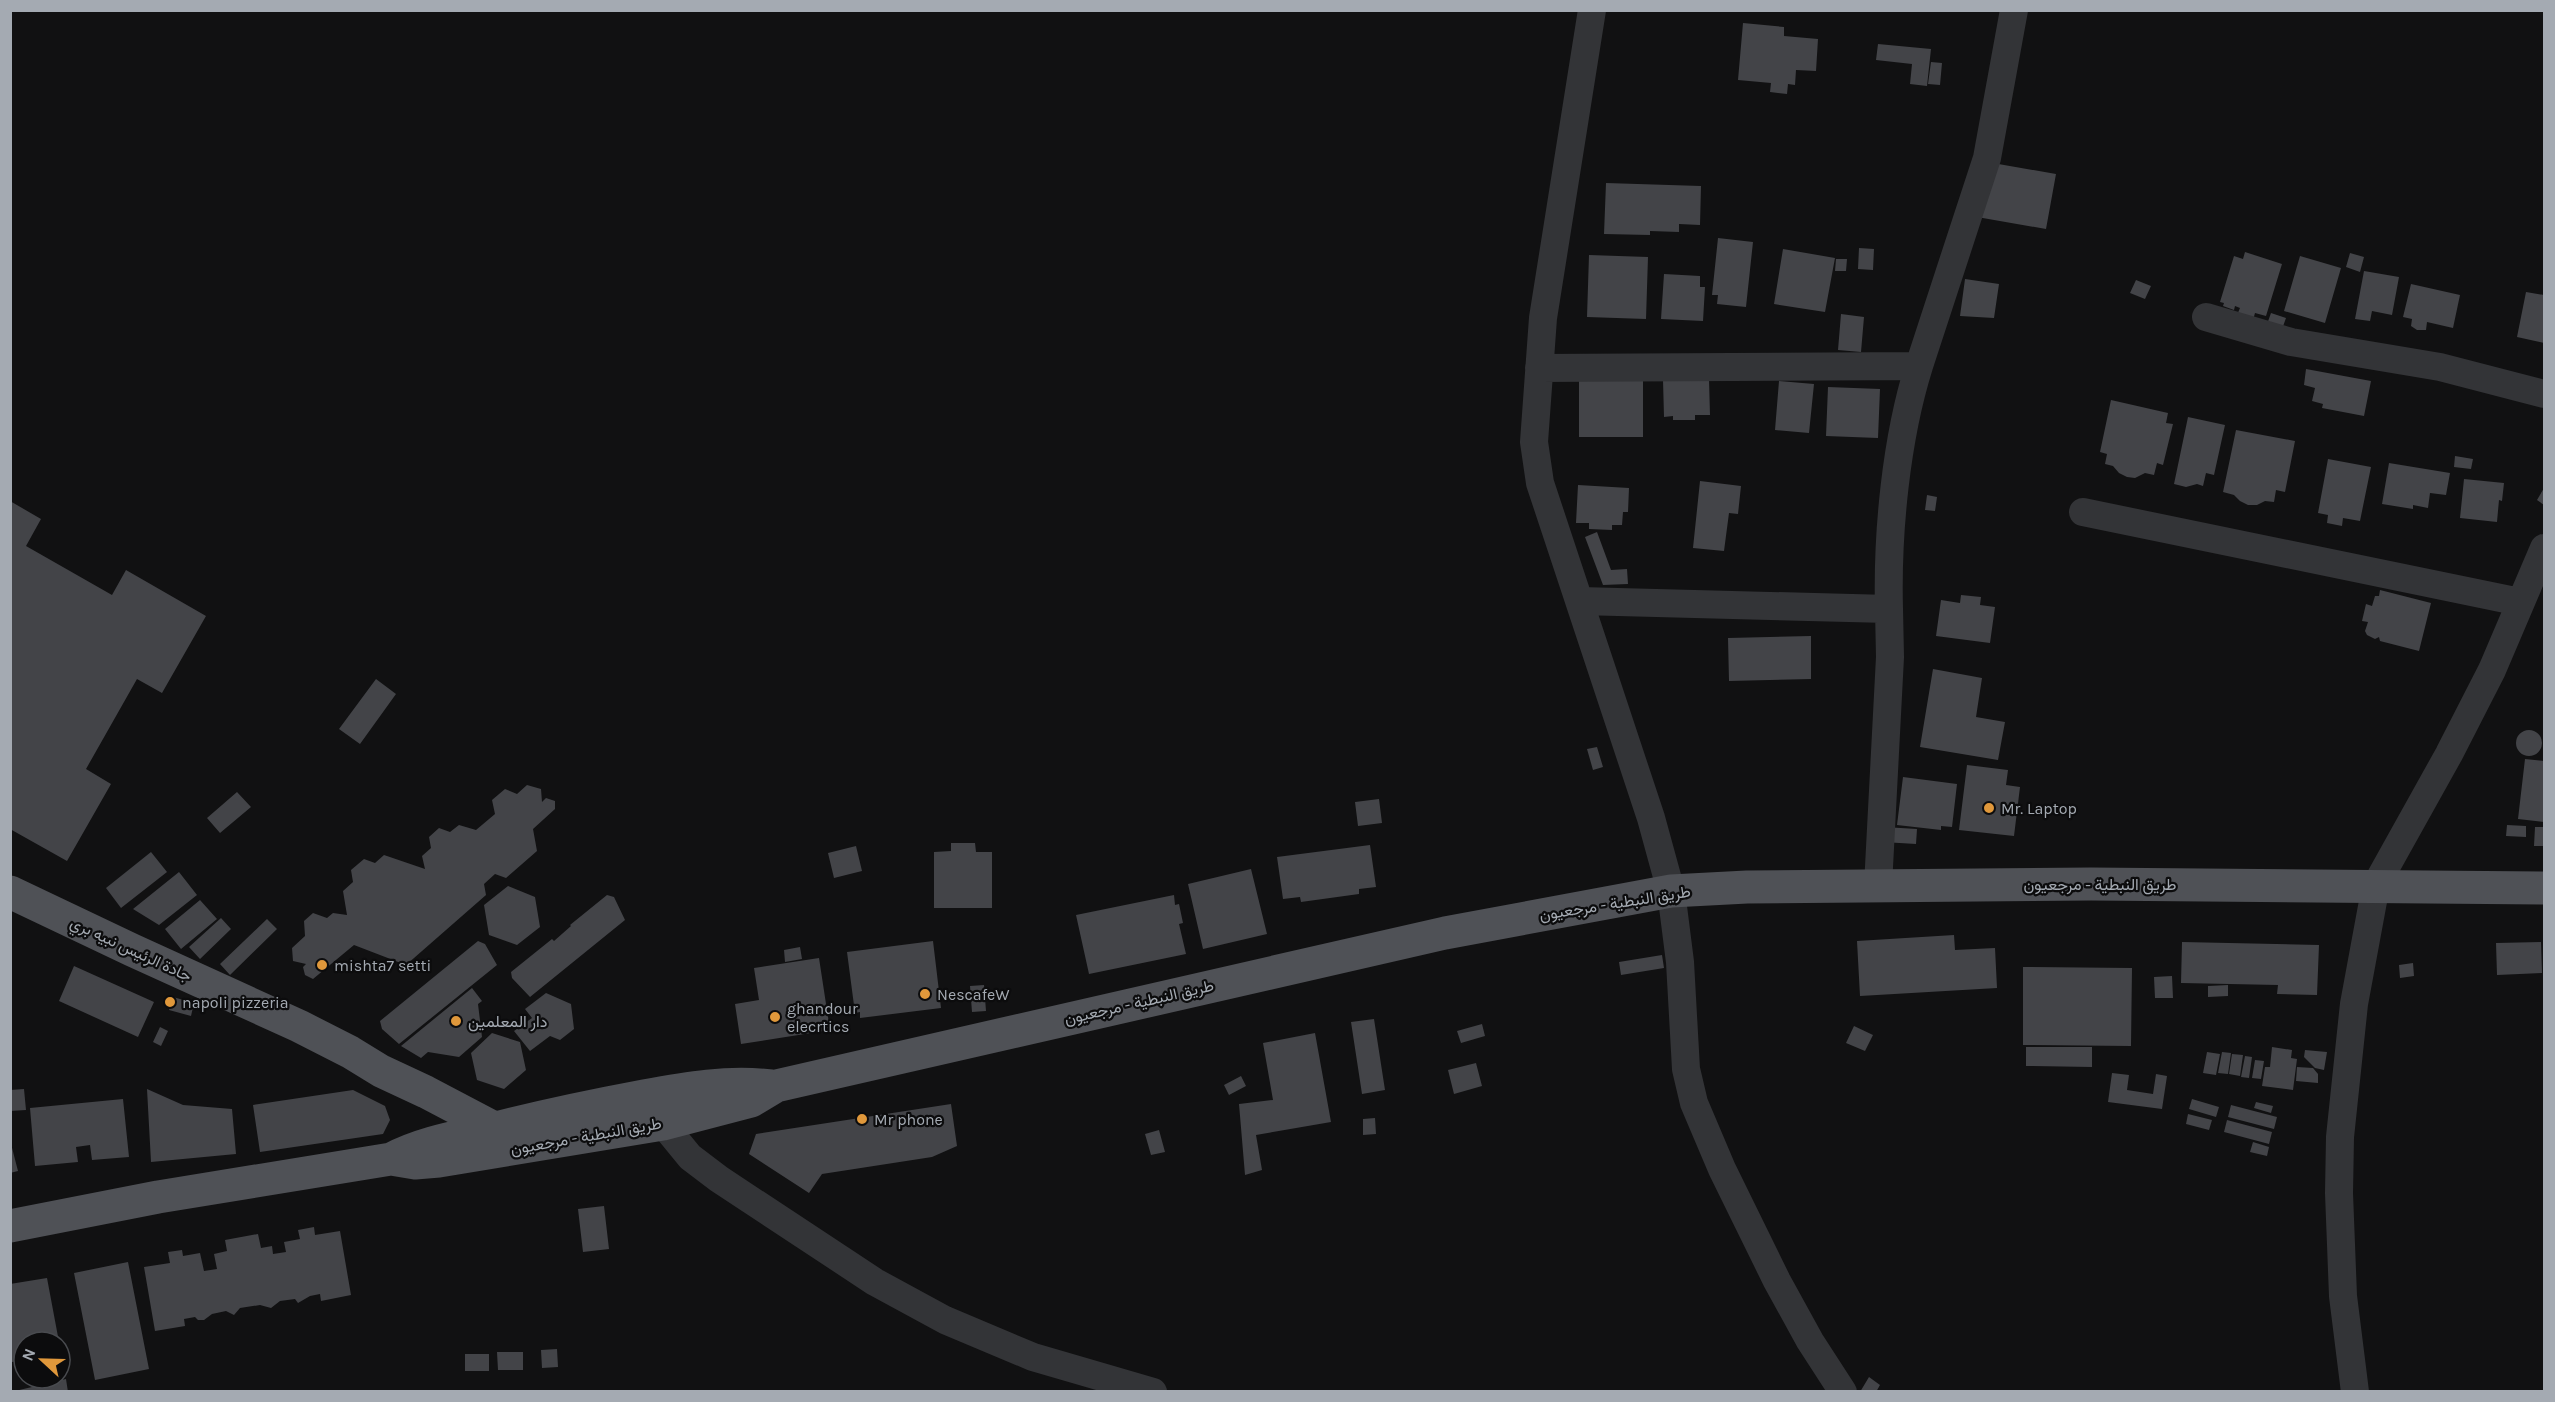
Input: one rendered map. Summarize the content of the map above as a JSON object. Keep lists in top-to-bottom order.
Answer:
{
  "streets": {
    "main road": ["طريق النبطية - مرجعيون", "جادة الرئيس نبيه بري"]
  },
  "crossings": [
    ["طريق النبطية - مرجعيون", "جادة الرئيس نبيه بري"]
  ],
  "places": [
    "Mr. Laptop",
    "mishta7 setti",
    "NescafeW",
    "napoli pizzeria",
    "ghandour elecrtics",
    "دار المعلمين",
    "Mr phone"
  ],
  "north": "left"
}
